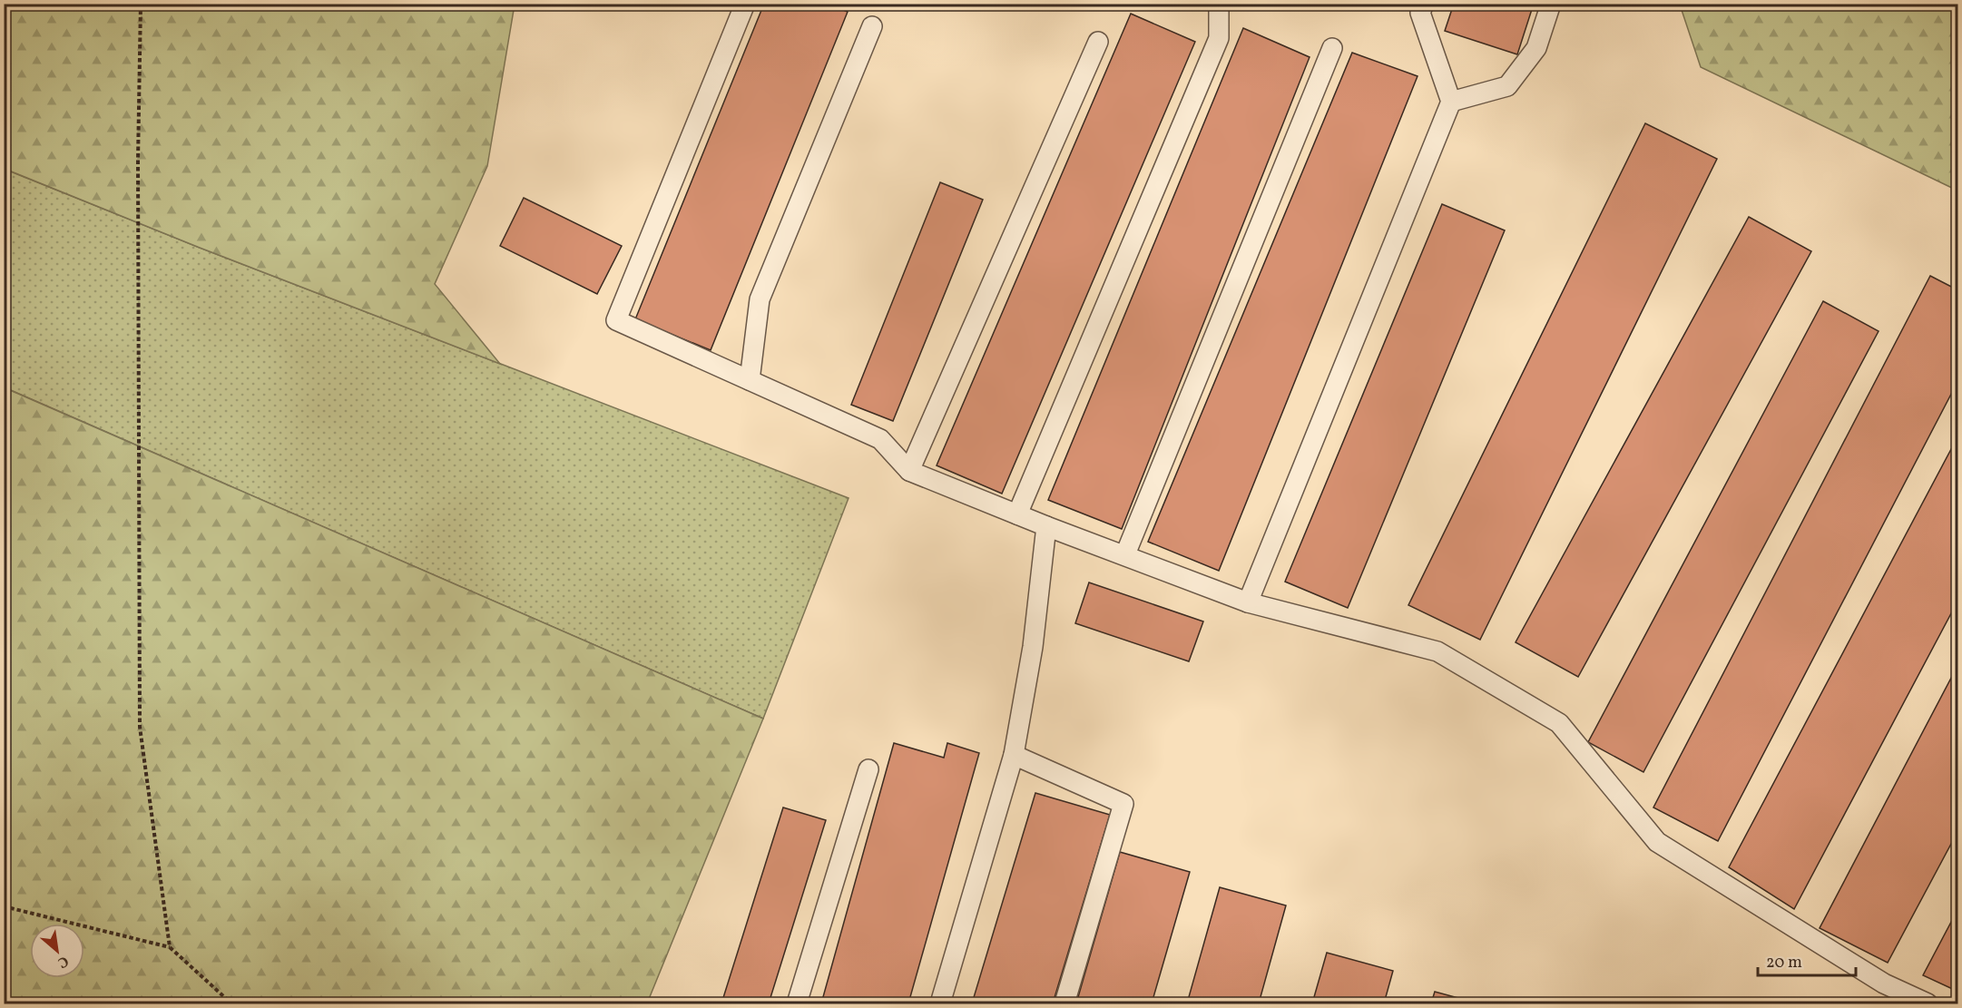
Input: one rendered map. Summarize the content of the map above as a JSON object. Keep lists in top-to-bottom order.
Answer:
{
  "scale_bar": "20 m",
  "north": "bottom right"
}
